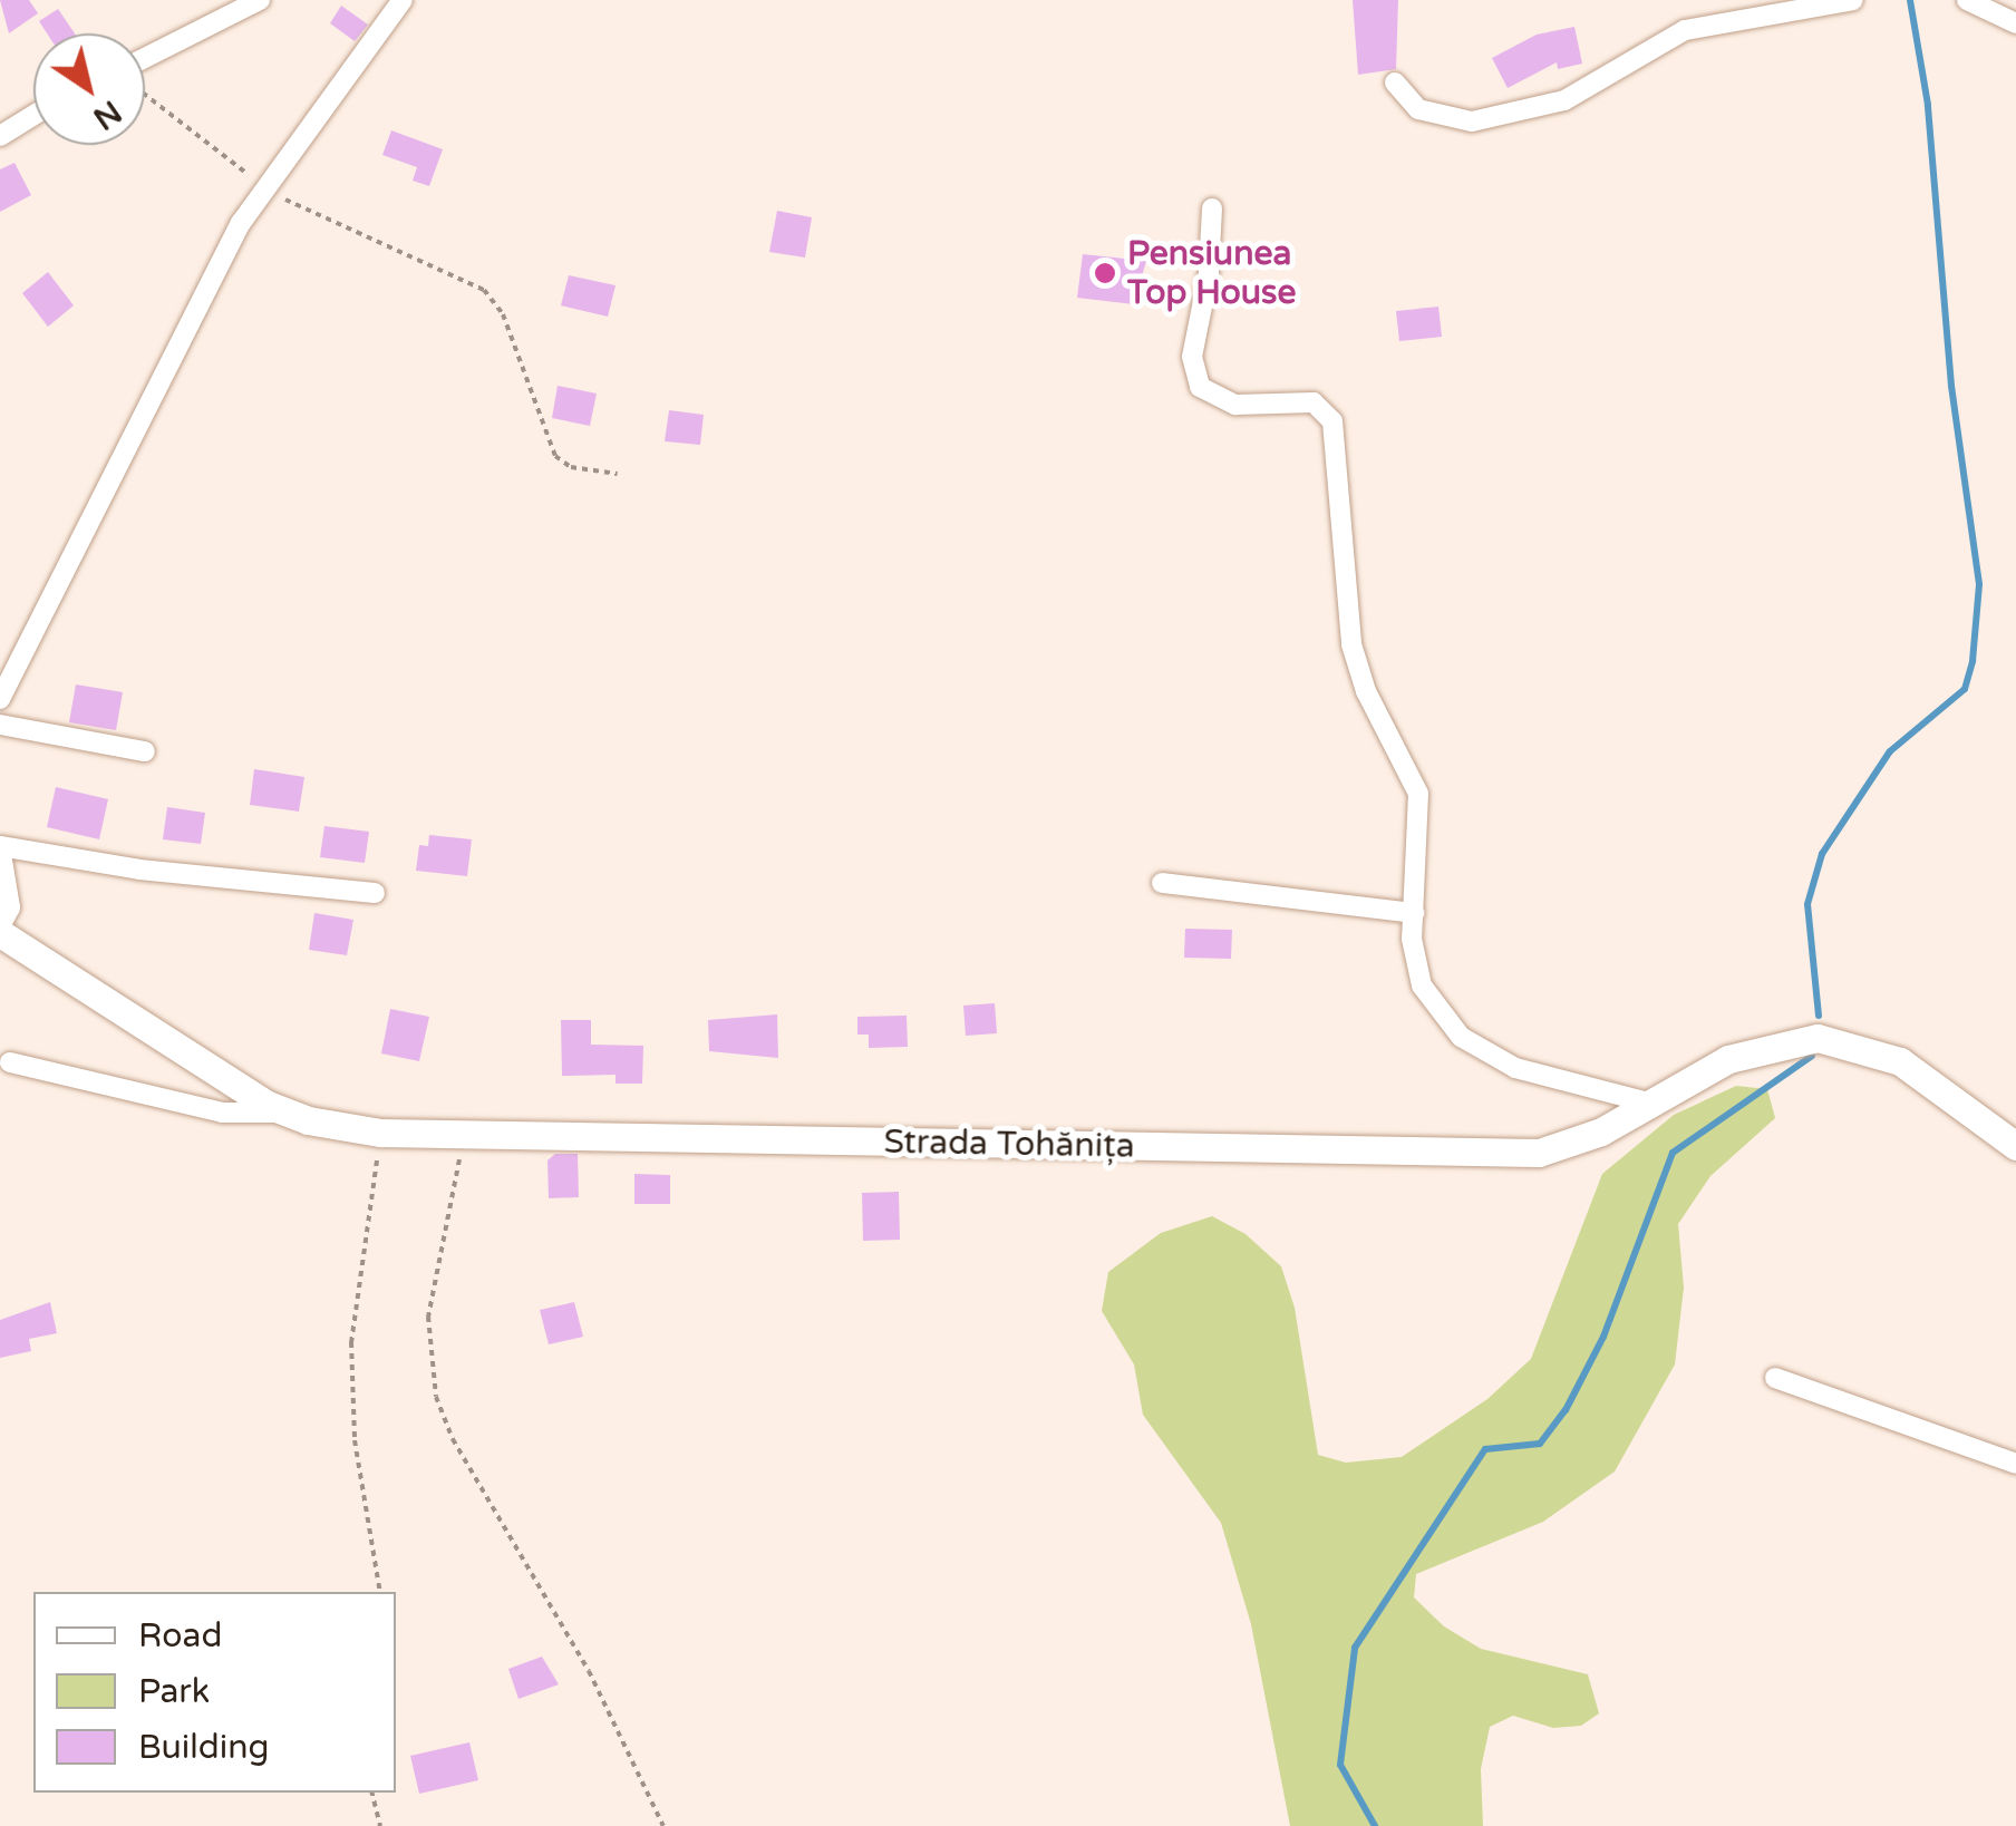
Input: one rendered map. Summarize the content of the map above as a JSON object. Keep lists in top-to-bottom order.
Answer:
{
  "streets": {
    "main road": ["Strada Tohănița"]
  },
  "places": ["Pensiunea Top House"],
  "legend": ["Road", "Park", "Building"],
  "north": "bottom right"
}
